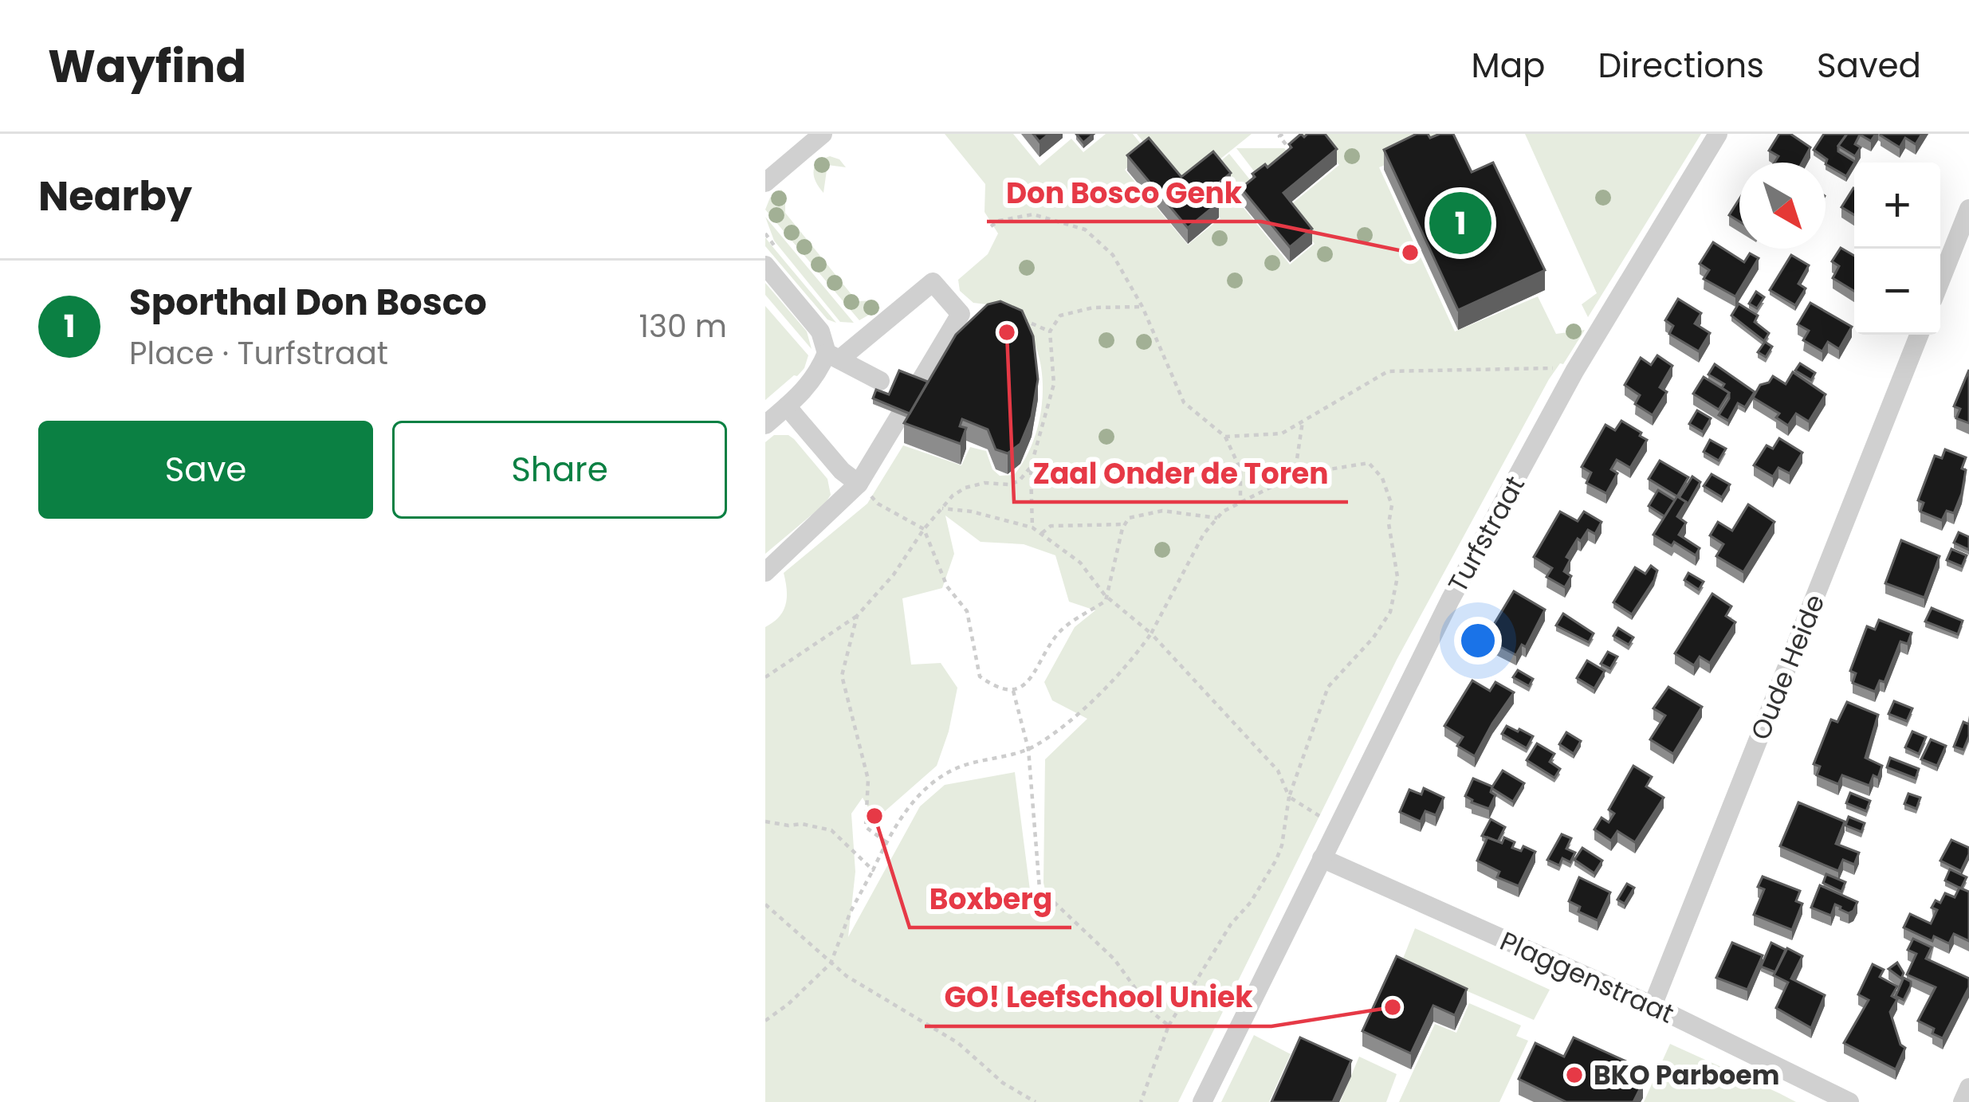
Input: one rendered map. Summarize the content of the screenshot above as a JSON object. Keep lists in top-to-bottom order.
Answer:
{
  "streets": {
    "street": ["Turfstraat", "Oude Heide", "Plaggenstraat"]
  },
  "crossings": [
    ["Turfstraat", "Plaggenstraat"],
    ["Oude Heide", "Plaggenstraat"]
  ],
  "places": [
    "Don Bosco Genk",
    "Zaal Onder de Toren",
    "Boxberg",
    "GO! Leefschool Uniek",
    "BKO Parboem"
  ],
  "north": "bottom right",
  "page": {
    "header": "Wayfind",
    "nav": ["Map", "Directions", "Saved"],
    "heading": "Nearby",
    "map_buttons": ["+", "−"],
    "pins": "1",
    "list": [
      {
        "mark": "1",
        "name": "Sporthal Don Bosco",
        "note": "Place · Turfstraat",
        "value": "130 m"
      }
    ],
    "buttons": ["Save", "Share"]
  }
}
